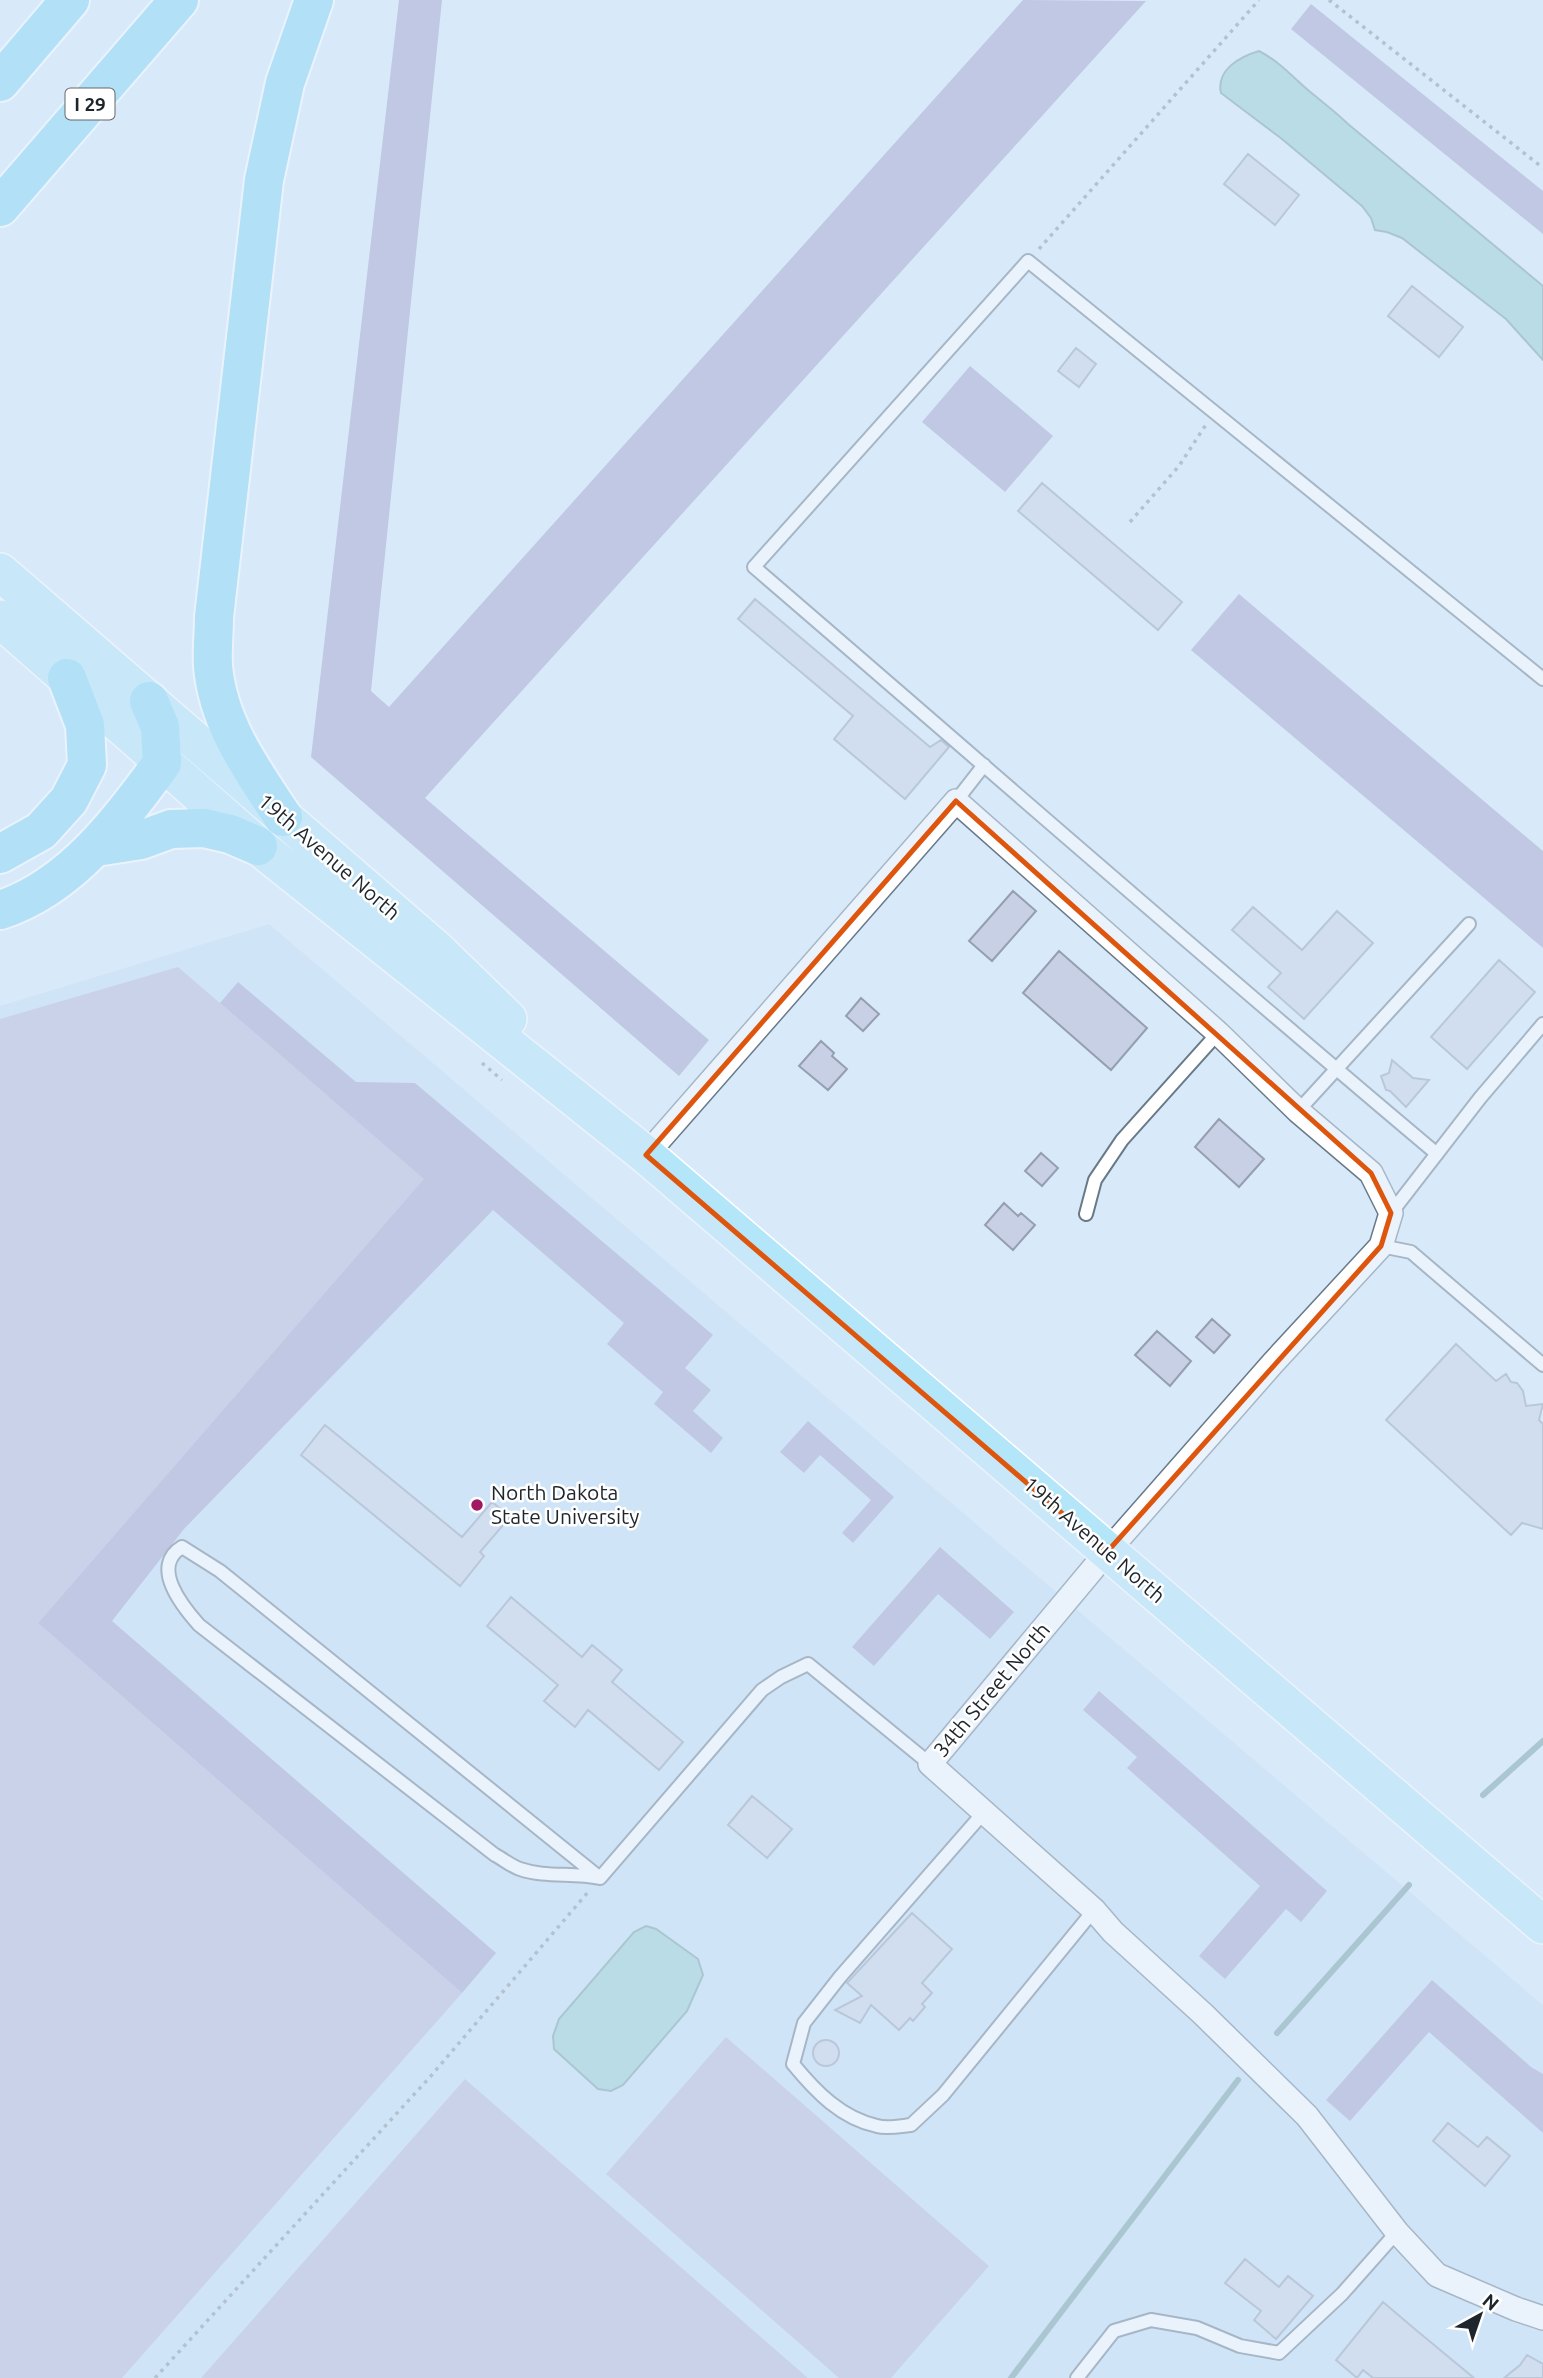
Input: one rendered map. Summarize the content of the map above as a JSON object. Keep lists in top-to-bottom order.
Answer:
{
  "streets": {
    "highway": ["I 29"],
    "main road": ["19th Avenue North"],
    "street": ["34th Street North"]
  },
  "crossings": [
    ["19th Avenue North", "34th Street North"]
  ],
  "places": ["North Dakota State University"],
  "north": "top right"
}
